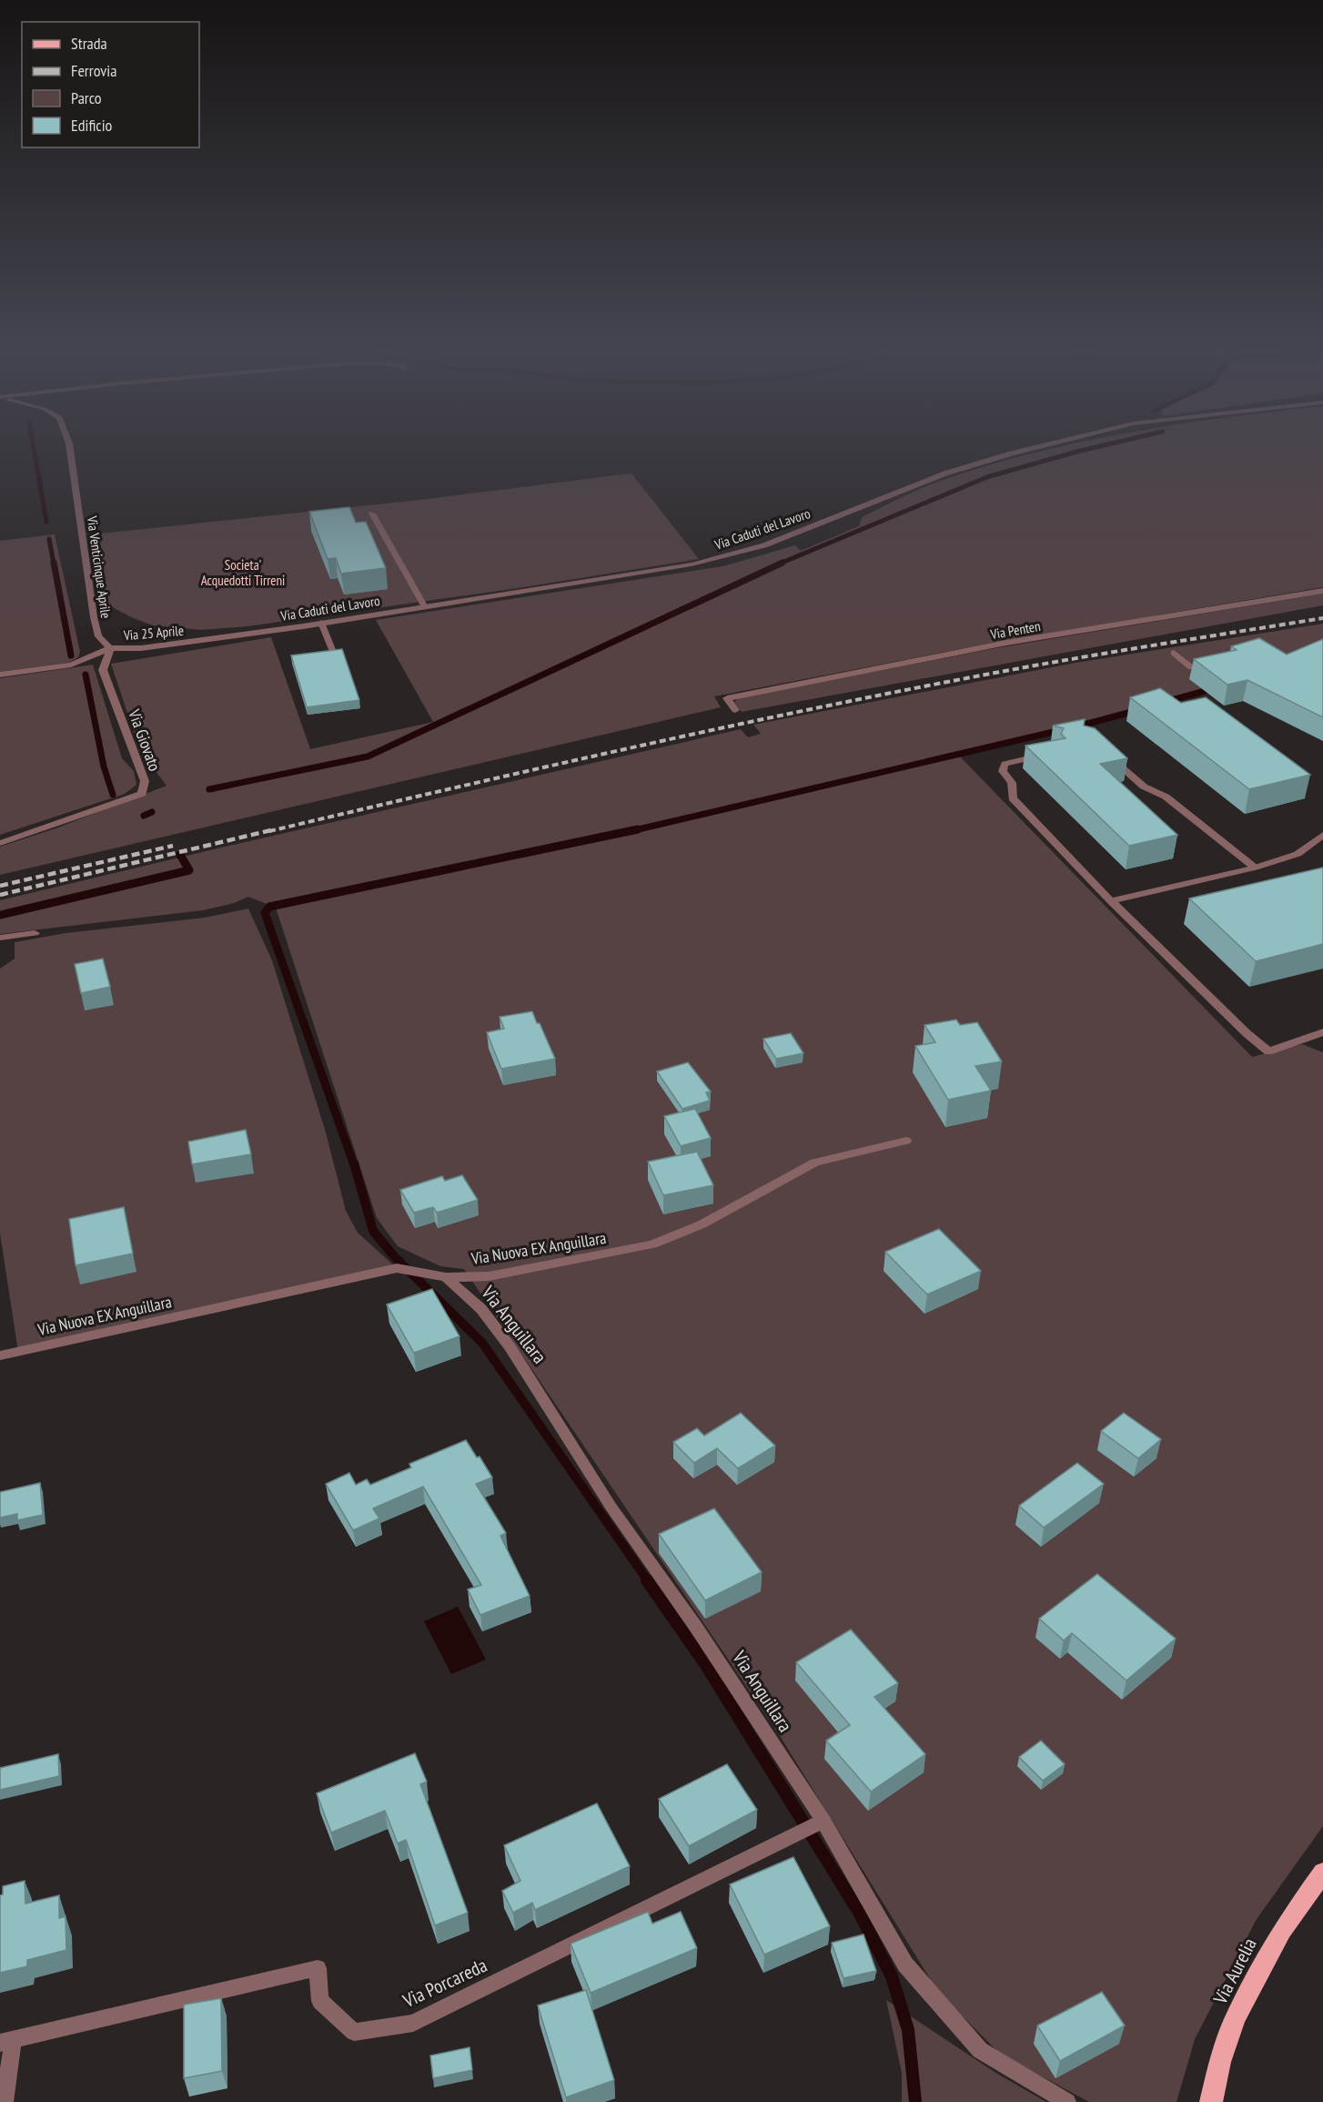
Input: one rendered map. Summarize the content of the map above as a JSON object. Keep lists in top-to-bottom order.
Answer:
{
  "streets": {
    "main road": ["Via Aurelia"],
    "street": [
      "Via Caduti del Lavoro",
      "Via Venticinque Aprile",
      "Via Penten",
      "Via 25 Aprile",
      "Via Giovato",
      "Via Nuova EX Anguillara",
      "Via Anguillara",
      "Via Porcareda"
    ]
  },
  "crossings": [
    ["Via Caduti del Lavoro", "Via 25 Aprile"],
    ["Via Venticinque Aprile", "Via 25 Aprile"],
    ["Via Venticinque Aprile", "Via Giovato"],
    ["Via 25 Aprile", "Via Giovato"],
    ["Via Nuova EX Anguillara", "Via Anguillara"],
    ["Via Anguillara", "Via Porcareda"]
  ],
  "parks": ["Societa' Acquedotti Tirreni"],
  "legend": [
    "Strada",
    "Ferrovia",
    "Parco",
    "Edificio"
  ]
}
